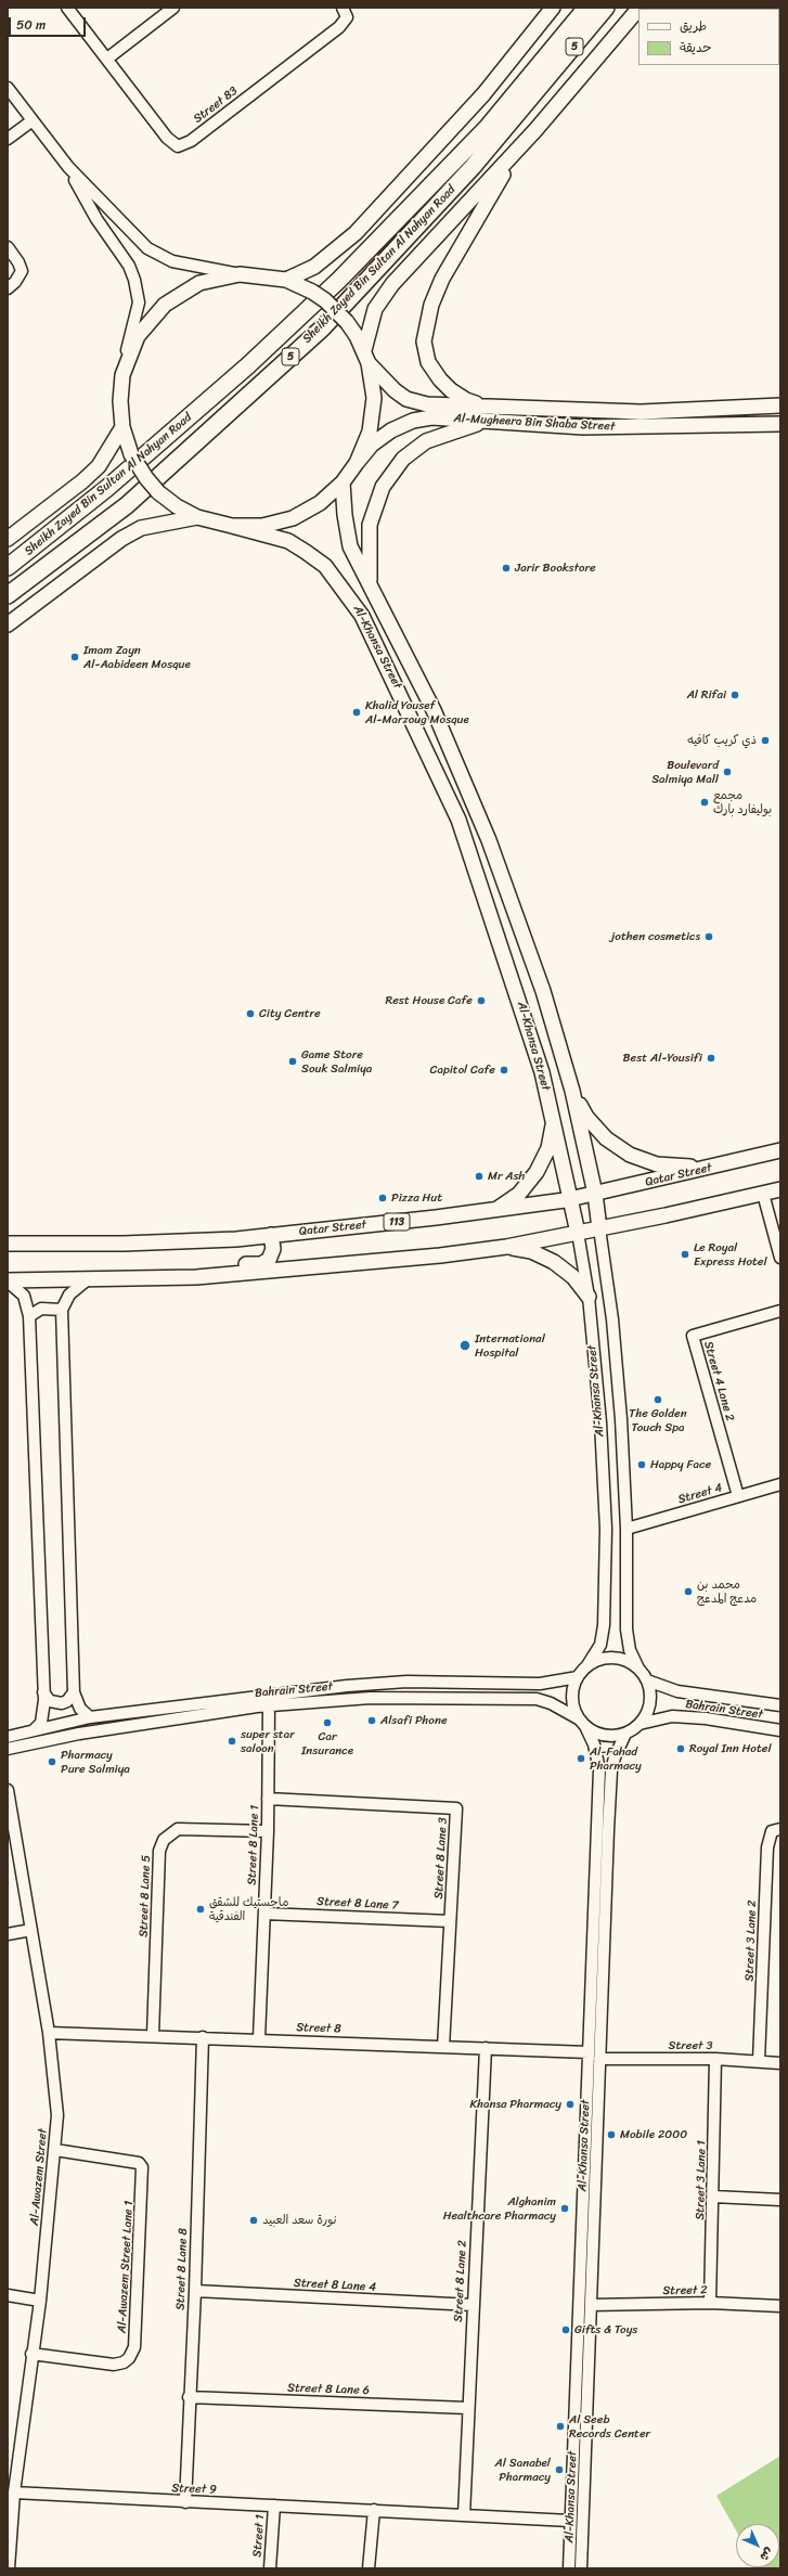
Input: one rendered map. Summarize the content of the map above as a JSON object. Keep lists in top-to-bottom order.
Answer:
{
  "streets": {
    "highway": ["5", "Sheikh Zayed Bin Sultan Al Nahyan Road"],
    "main road": [
      "Al-Mugheera Bin Shaba Street",
      "Al-Khansa Street",
      "Qatar Street",
      "113"
    ],
    "street": [
      "Street 83",
      "Street 4 Lane 2",
      "Street 4",
      "Bahrain Street",
      "Street 8 Lane 1",
      "Street 8 Lane 3",
      "Street 8 Lane 5",
      "Street 8 Lane 7",
      "Street 3 Lane 2",
      "Street 8",
      "Street 3",
      "Al-Awazem Street",
      "Street 3 Lane 1",
      "Al-Awazem Street Lane 1",
      "Street 8 Lane 8",
      "Street 8 Lane 2",
      "Street 8 Lane 4",
      "Street 2",
      "Street 8 Lane 6",
      "Street 9",
      "Street 1"
    ]
  },
  "crossings": [
    ["Al-Khansa Street", "Qatar Street"],
    ["Al-Khansa Street", "Street 4"],
    ["Al-Khansa Street", "Bahrain Street"],
    ["Al-Khansa Street", "Street 8"],
    ["Al-Khansa Street", "Street 3"],
    ["Al-Khansa Street", "Street 2"],
    ["Al-Khansa Street", "Street 9"],
    ["Street 4 Lane 2", "Street 4"],
    ["Bahrain Street", "Street 8 Lane 1"],
    ["Street 8 Lane 1", "Street 8 Lane 3"],
    ["Street 8 Lane 1", "Street 8 Lane 5"],
    ["Street 8 Lane 1", "Street 8 Lane 7"],
    ["Street 8 Lane 1", "Street 8"],
    ["Street 8 Lane 3", "Street 8 Lane 7"],
    ["Street 8 Lane 3", "Street 8"],
    ["Street 8 Lane 5", "Street 8"],
    ["Street 3 Lane 2", "Street 3"],
    ["Street 8", "Al-Awazem Street"],
    ["Street 8", "Street 8 Lane 8"],
    ["Street 8", "Street 8 Lane 2"],
    ["Street 3", "Street 3 Lane 1"],
    ["Al-Awazem Street", "Al-Awazem Street Lane 1"],
    ["Al-Awazem Street", "Street 9"],
    ["Street 3 Lane 1", "Street 2"],
    ["Street 8 Lane 8", "Street 8 Lane 4"],
    ["Street 8 Lane 8", "Street 8 Lane 6"],
    ["Street 8 Lane 8", "Street 9"],
    ["Street 8 Lane 2", "Street 8 Lane 4"],
    ["Street 8 Lane 2", "Street 8 Lane 6"],
    ["Street 8 Lane 2", "Street 9"],
    ["Street 9", "Street 1"]
  ],
  "places": [
    "Jarir Bookstore",
    "Imam Zayn Al-Aabideen Mosque",
    "Al Rifai",
    "Khalid Yousef Al-Marzoug Mosque",
    "ذي كريب كافيه",
    "Boulevard Salmiya Mall",
    "مجمع بوليفارد بارك",
    "jothen cosmetics",
    "Rest House Cafe",
    "City Centre",
    "Best Al-Yousifi",
    "Game Store Souk Salmiya",
    "Capitol Cafe",
    "Mr Ash",
    "Pizza Hut",
    "Le Royal Express Hotel",
    "International Hospital",
    "The Golden Touch Spa",
    "Happy Face",
    "محمد بن مدعج المدعج",
    "Alsafi Phone",
    "Car Insurance",
    "super star saloon",
    "Royal Inn Hotel",
    "Al-Fahad Pharmacy",
    "Pharmacy Pure Salmiya",
    "ماجستيك للشقق الفندقية",
    "Khansa Pharmacy",
    "Mobile 2000",
    "Alghanim Healthcare Pharmacy",
    "نورة سعد العبيد",
    "Gifts & Toys",
    "Al Seeb Records Center",
    "Al Sanabel Pharmacy"
  ],
  "legend": ["طريق", "حديقة"],
  "scale_bar": "50 m",
  "north": "bottom right"
}
